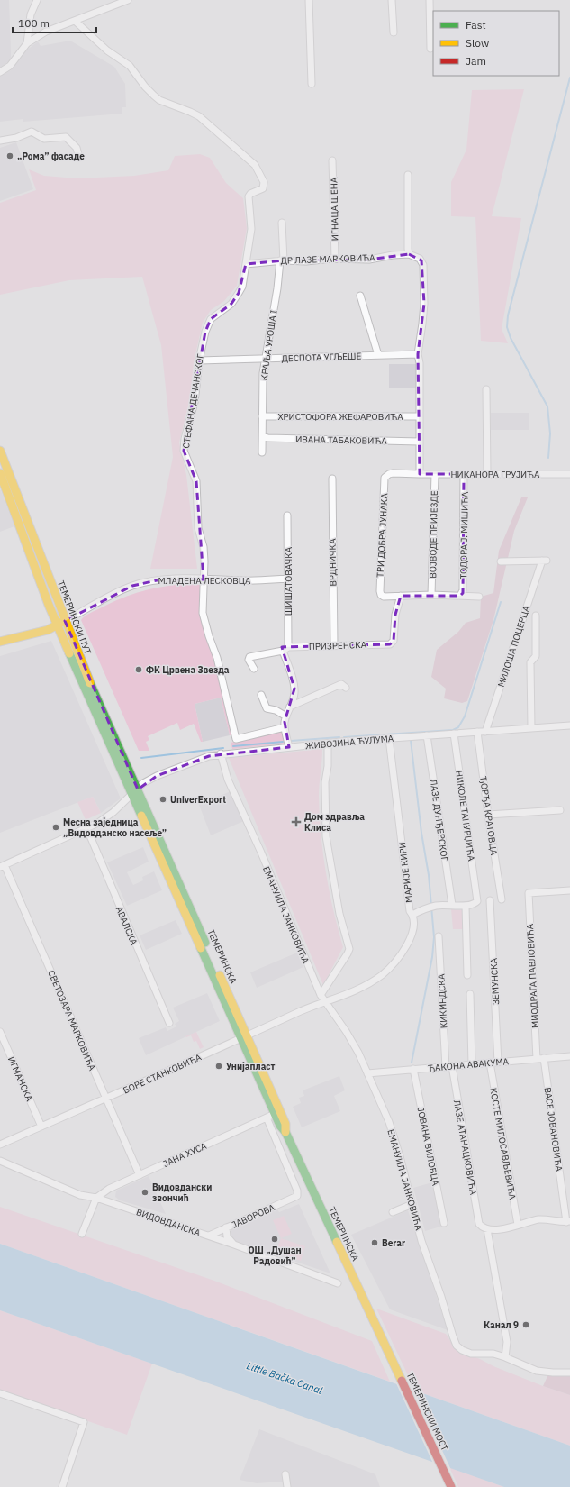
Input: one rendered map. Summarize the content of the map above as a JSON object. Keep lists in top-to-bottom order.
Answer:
{
  "streets": {
    "main road": ["ТЕМЕРИНСКИ ПУТ", "ТЕМЕРИНСКА", "ТЕМЕРИНСКИ МОСТ"],
    "street": [
      "ИГНАЦА ШЕНА",
      "ДР ЛАЗЕ МАРКОВИЋА",
      "КРАЉА УРОША I",
      "ДЕСПОТА УГЉЕШЕ",
      "СТЕФАНА ДЕЧАНСКОГ",
      "ХРИСТОФОРА ЖЕФАРОВИЋА",
      "ИВАНА ТАБАКОВИЋА",
      "НИКАНОРА ГРУЈИЋА",
      "ВОЈВОДЕ ПРИЈЕЗДЕ",
      "ТРИ ДОБРА ЈУНАКА",
      "ТОДОРА Ј. МИШИЋА",
      "ВРДНИЧКА",
      "МЛАДЕНА ЛЕСКОВЦА",
      "ШИШАТОВАЧКА",
      "ПРИЗРЕНСКА",
      "МИЛОША ПОЦЕРЦА",
      "ЖИВОЈИНА ЋУЛУМА",
      "НИКОЛЕ ТАНУРЏИЋА",
      "ЂОРЂА КРАТОВЦА",
      "ЛАЗЕ ДУНЂЕРСКОГ",
      "МАРИЈЕ КИРИ",
      "ЕМАНУИЛА ЈАНКОВИЋА",
      "АВАЛСКА",
      "МИОДРАГА ПАВЛОВИЋА",
      "ЗЕМУНСКА",
      "КИКИНДСКА",
      "СВЕТОЗАРА МАРКОВИЋА",
      "ЂАКОНА АВАКУМА",
      "БОРЕ СТАНКОВИЋА",
      "ИГМАНСКА",
      "ВАСЕ ЈОВАНОВИЋА",
      "КОСТЕ МИЛОСАВЉЕВИЋА",
      "ЈОВАНА ВИЛОВЦА",
      "ЛАЗЕ АТАНАЦКОВИЋА",
      "ЈАНА ХУСА",
      "ЈАВОРОВА",
      "ВИДОВДАНСКА"
    ]
  },
  "crossings": [
    ["ИГНАЦА ШЕНА", "ДР ЛАЗЕ МАРКОВИЋА"],
    ["ДР ЛАЗЕ МАРКОВИЋА", "КРАЉА УРОША I"],
    ["ДР ЛАЗЕ МАРКОВИЋА", "СТЕФАНА ДЕЧАНСКОГ"],
    ["КРАЉА УРОША I", "ДЕСПОТА УГЉЕШЕ"],
    ["КРАЉА УРОША I", "ХРИСТОФОРА ЖЕФАРОВИЋА"],
    ["КРАЉА УРОША I", "ИВАНА ТАБАКОВИЋА"],
    ["ДЕСПОТА УГЉЕШЕ", "СТЕФАНА ДЕЧАНСКОГ"],
    ["СТЕФАНА ДЕЧАНСКОГ", "МЛАДЕНА ЛЕСКОВЦА"],
    ["СТЕФАНА ДЕЧАНСКОГ", "ШИШАТОВАЧКА"],
    ["НИКАНОРА ГРУЈИЋА", "ВОЈВОДЕ ПРИЈЕЗДЕ"],
    ["НИКАНОРА ГРУЈИЋА", "ТРИ ДОБРА ЈУНАКА"],
    ["НИКАНОРА ГРУЈИЋА", "ТОДОРА Ј. МИШИЋА"],
    ["ТРИ ДОБРА ЈУНАКА", "ПРИЗРЕНСКА"],
    ["ВРДНИЧКА", "ПРИЗРЕНСКА"],
    ["МЛАДЕНА ЛЕСКОВЦА", "ШИШАТОВАЧКА"],
    ["МЛАДЕНА ЛЕСКОВЦА", "ТЕМЕРИНСКИ ПУТ"],
    ["ШИШАТОВАЧКА", "ПРИЗРЕНСКА"],
    ["ТЕМЕРИНСКИ ПУТ", "ЖИВОЈИНА ЋУЛУМА"],
    ["ТЕМЕРИНСКИ ПУТ", "ТЕМЕРИНСКА"],
    ["МИЛОША ПОЦЕРЦА", "ЖИВОЈИНА ЋУЛУМА"],
    ["ЖИВОЈИНА ЋУЛУМА", "НИКОЛЕ ТАНУРЏИЋА"],
    ["ЖИВОЈИНА ЋУЛУМА", "ЂОРЂА КРАТОВЦА"],
    ["ЖИВОЈИНА ЋУЛУМА", "ЛАЗЕ ДУНЂЕРСКОГ"],
    ["ЖИВОЈИНА ЋУЛУМА", "МАРИЈЕ КИРИ"],
    ["ЖИВОЈИНА ЋУЛУМА", "ЕМАНУИЛА ЈАНКОВИЋА"],
    ["ЖИВОЈИНА ЋУЛУМА", "АВАЛСКА"],
    ["ЖИВОЈИНА ЋУЛУМА", "ТЕМЕРИНСКА"],
    ["ЖИВОЈИНА ЋУЛУМА", "СВЕТОЗАРА МАРКОВИЋА"],
    ["МАРИЈЕ КИРИ", "ЕМАНУИЛА ЈАНКОВИЋА"],
    ["МАРИЈЕ КИРИ", "БОРЕ СТАНКОВИЋА"],
    ["ЕМАНУИЛА ЈАНКОВИЋА", "ЂАКОНА АВАКУМА"],
    ["ЕМАНУИЛА ЈАНКОВИЋА", "БОРЕ СТАНКОВИЋА"],
    ["ЕМАНУИЛА ЈАНКОВИЋА", "ЛАЗЕ АТАНАЦКОВИЋА"],
    ["ТЕМЕРИНСКА", "БОРЕ СТАНКОВИЋА"],
    ["ТЕМЕРИНСКА", "ЈАНА ХУСА"],
    ["ТЕМЕРИНСКА", "ТЕМЕРИНСКИ МОСТ"],
    ["МИОДРАГА ПАВЛОВИЋА", "ЂАКОНА АВАКУМА"],
    ["ЗЕМУНСКА", "ЂАКОНА АВАКУМА"],
    ["КИКИНДСКА", "ЂАКОНА АВАКУМА"],
    ["КИКИНДСКА", "ЛАЗЕ АТАНАЦКОВИЋА"],
    ["СВЕТОЗАРА МАРКОВИЋА", "БОРЕ СТАНКОВИЋА"],
    ["СВЕТОЗАРА МАРКОВИЋА", "ЈАНА ХУСА"],
    ["ЂАКОНА АВАКУМА", "ВАСЕ ЈОВАНОВИЋА"],
    ["ЂАКОНА АВАКУМА", "КОСТЕ МИЛОСАВЉЕВИЋА"],
    ["ЂАКОНА АВАКУМА", "ЈОВАНА ВИЛОВЦА"],
    ["ЂАКОНА АВАКУМА", "ЛАЗЕ АТАНАЦКОВИЋА"],
    ["БОРЕ СТАНКОВИЋА", "ИГМАНСКА"],
    ["ЈАНА ХУСА", "ЈАВОРОВА"],
    ["ЈАНА ХУСА", "ВИДОВДАНСКА"],
    ["ЈАВОРОВА", "ВИДОВДАНСКА"]
  ],
  "water": ["Little Bačka Canal"],
  "places": {
    "other": [
      "„Рома” фасаде",
      "ФК Црвена Звезда",
      "UniverExport",
      "Месна заједница „Видовданско насеље”",
      "Унијапласт",
      "Видовдански звончић",
      "ОШ „Душан Радовић”",
      "Berar",
      "Канал 9"
    ],
    "health": ["Дом здравља Клиса"]
  },
  "legend": ["Fast", "Slow", "Jam"],
  "scale_bar": "100 m"
}
